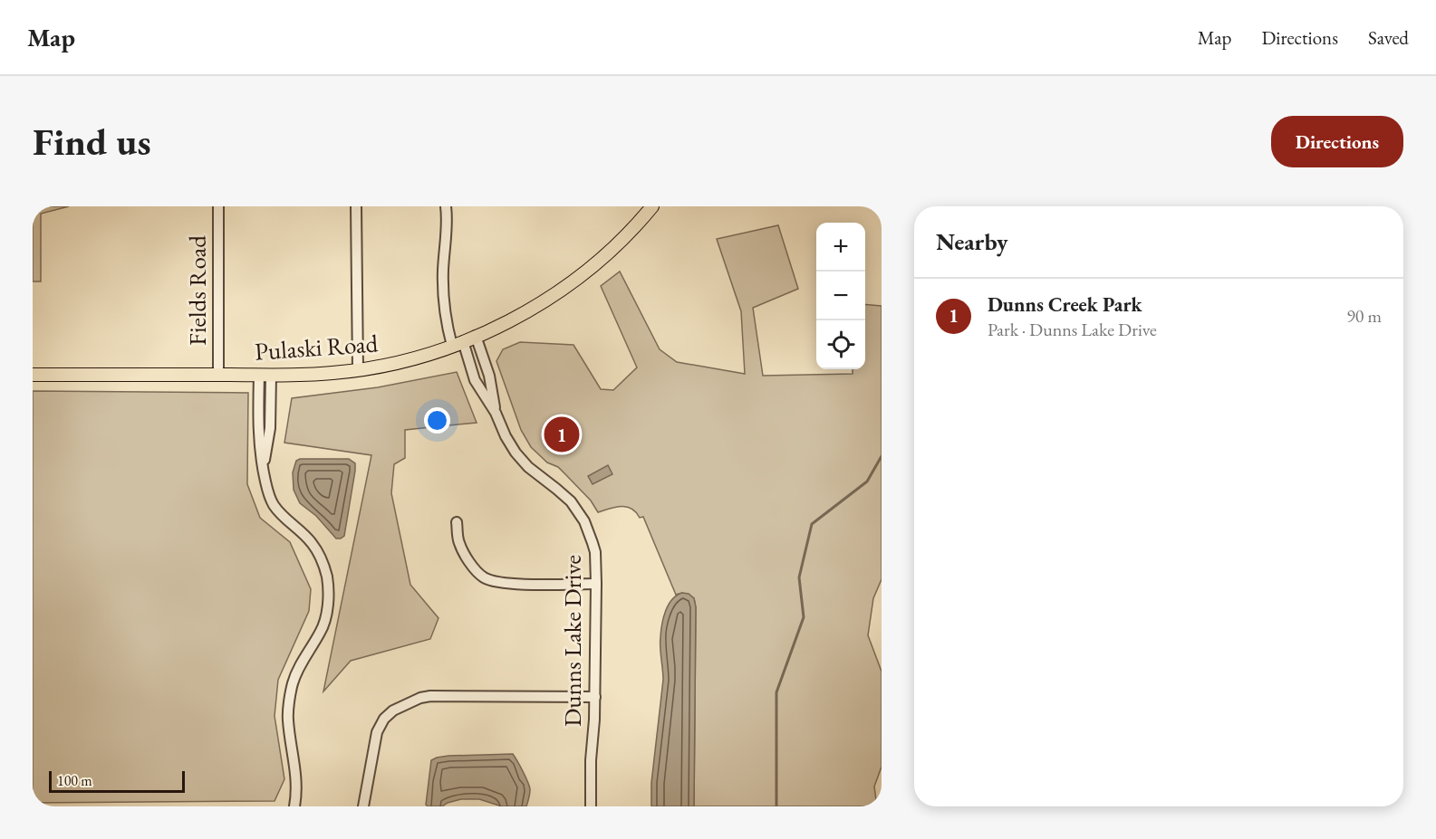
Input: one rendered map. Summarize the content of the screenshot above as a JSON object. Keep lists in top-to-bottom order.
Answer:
{
  "streets": {
    "main road": ["Pulaski Road"],
    "street": ["Fields Road", "Dunns Lake Drive"]
  },
  "crossings": [
    ["Fields Road", "Pulaski Road"]
  ],
  "scale_bar": "100 m",
  "page": {
    "header": "Map",
    "nav": ["Map", "Directions", "Saved"],
    "buttons": "Directions",
    "title": "Find us",
    "heading": "Nearby",
    "map_buttons": ["+", "−"],
    "list": [
      {
        "mark": "1",
        "name": "Dunns Creek Park",
        "note": "Park · Dunns Lake Drive",
        "value": "90 m"
      }
    ],
    "pins": "1",
    "scale": "100 m"
  }
}
